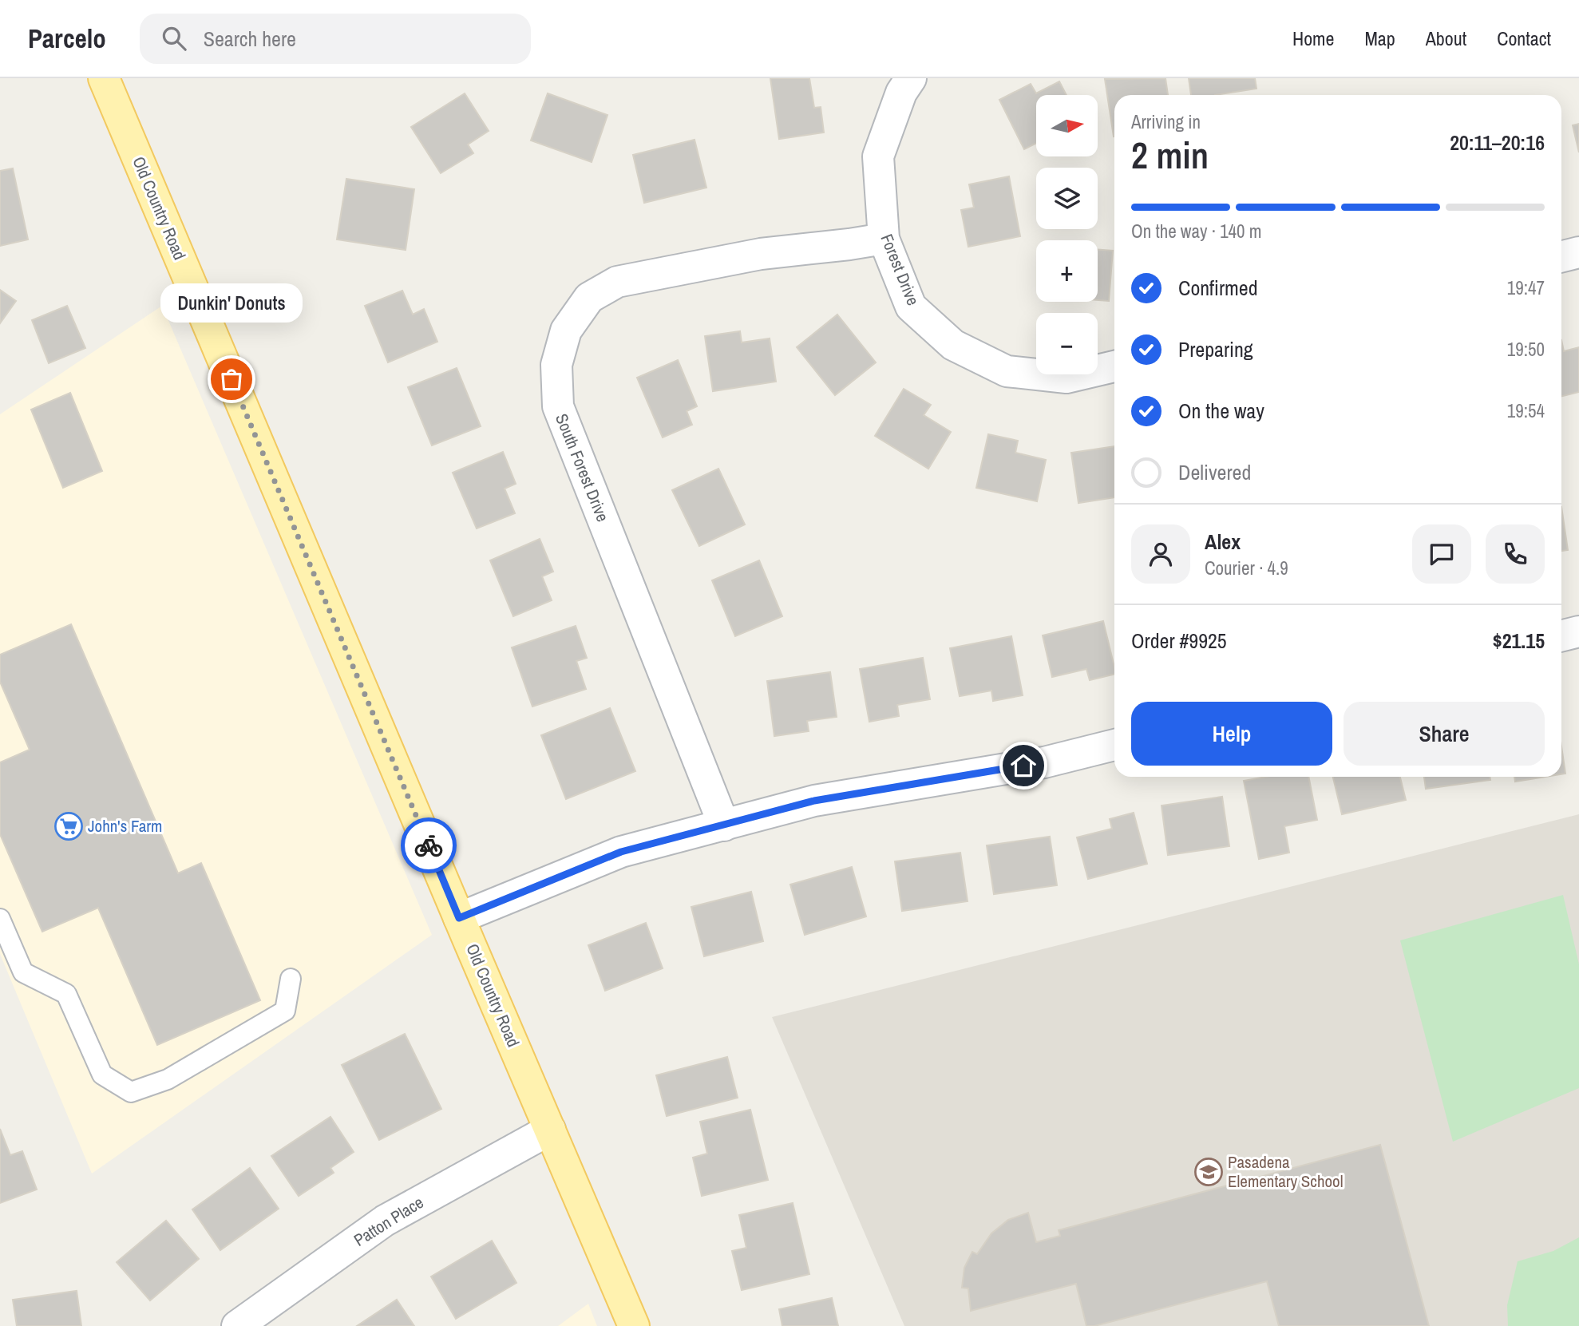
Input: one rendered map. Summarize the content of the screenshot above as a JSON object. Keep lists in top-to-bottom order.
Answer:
{
  "streets": {
    "main road": ["Old Country Road"],
    "street": ["Forest Drive", "South Forest Drive", "Patton Place"]
  },
  "crossings": [
    ["Old Country Road", "Patton Place"],
    ["Forest Drive", "South Forest Drive"]
  ],
  "places": {
    "other": ["Dunkin' Donuts"],
    "supermarket": ["John's Farm"],
    "school or university": ["Pasadena Elementary School"]
  },
  "north": "right",
  "page": {
    "header": "Parcelo",
    "search": "Search here",
    "nav": [
      "Home",
      "Map",
      "About",
      "Contact"
    ],
    "map_buttons": ["+", "−"],
    "heading": ["2 min", "Arriving in", "20:11–20:16"],
    "panel": [
      "Alex",
      "Courier · 4.9",
      "Order #9925",
      "$21.15"
    ],
    "bar": "On the way · 140 m",
    "list": [
      ["Confirmed", "19:47"],
      ["Preparing", "19:50"],
      ["On the way", "19:54"],
      "Delivered"
    ],
    "bubble": "Dunkin' Donuts",
    "buttons": ["Help", "Share"]
  }
}
